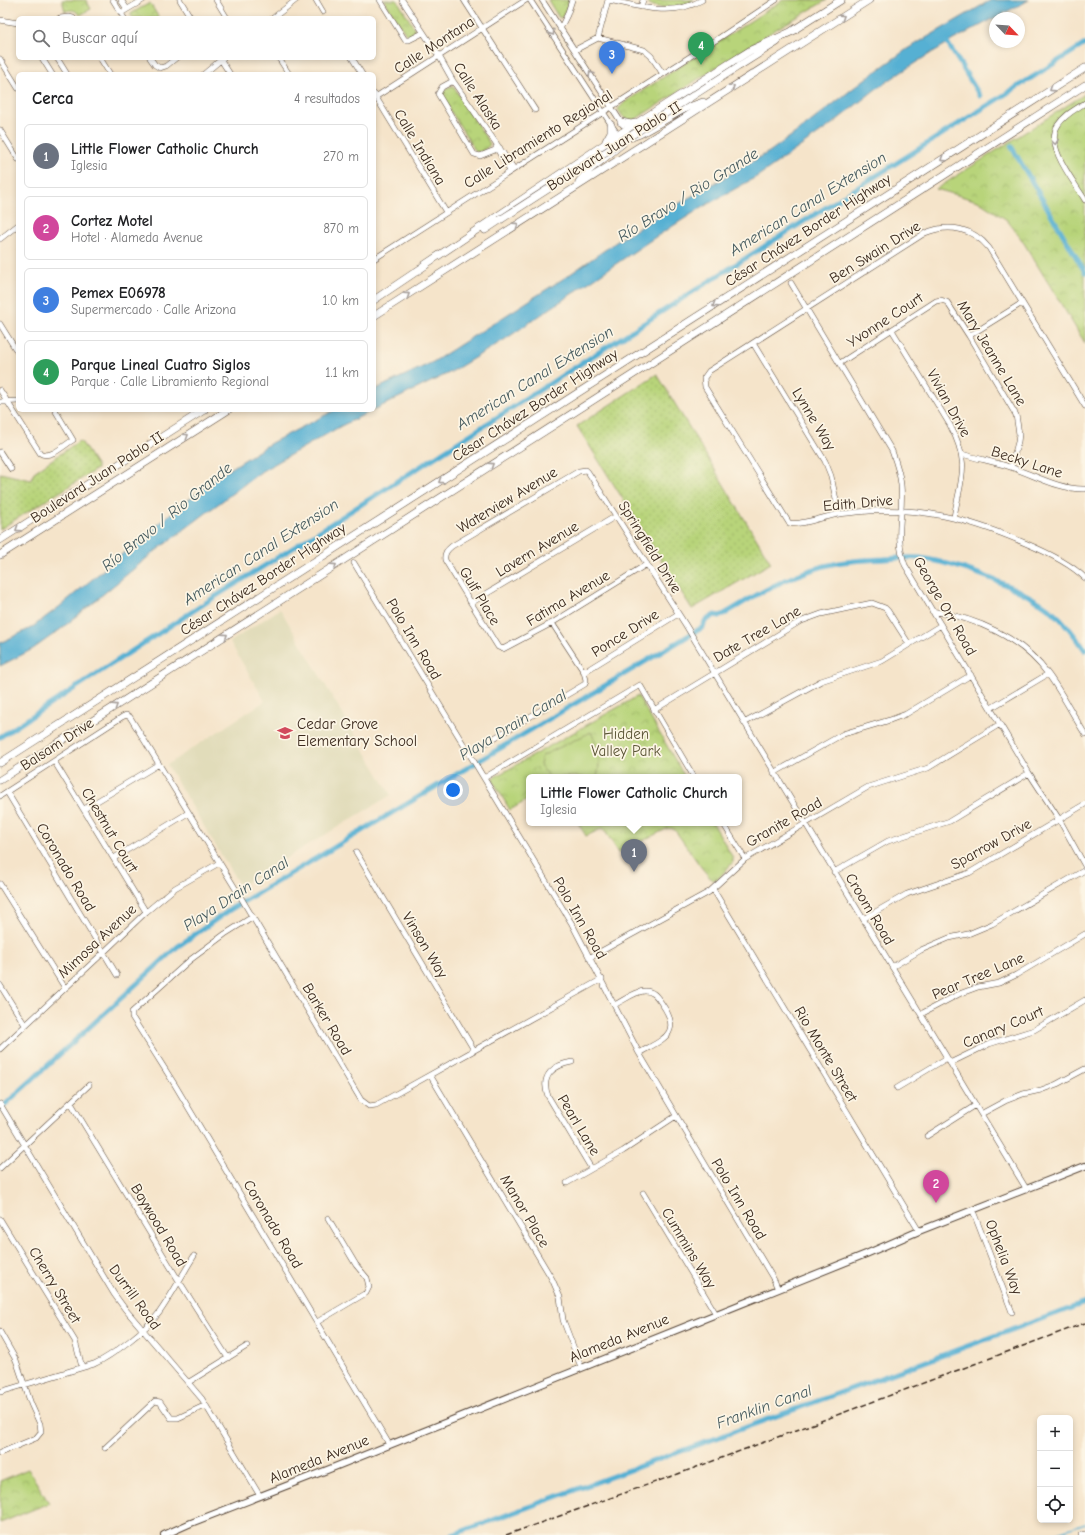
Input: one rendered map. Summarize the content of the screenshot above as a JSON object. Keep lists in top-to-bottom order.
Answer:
{
  "streets": {
    "highway": ["Boulevard Juan Pablo II", "César Chávez Border Highway"],
    "main road": ["Alameda Avenue"],
    "street": [
      "Calle Montana",
      "Calle Alaska",
      "Calle Libramiento Regional",
      "Calle Indiana",
      "Ben Swain Drive",
      "Yvonne Court",
      "Mary Jeanne Lane",
      "Vivian Drive",
      "Lynne Way",
      "Becky Lane",
      "Waterview Avenue",
      "Edith Drive",
      "Springfield Drive",
      "Lavern Avenue",
      "Gulf Place",
      "Fatima Avenue",
      "George Orr Road",
      "Ponce Drive",
      "Date Tree Lane",
      "Polo Inn Road",
      "Balsam Drive",
      "Granite Road",
      "Chestnut Court",
      "Sparrow Drive",
      "Coronado Road",
      "Croom Road",
      "Mimosa Avenue",
      "Vinson Way",
      "Pear Tree Lane",
      "Barker Road",
      "Canary Court",
      "Rio Monte Street",
      "Pearl Lane",
      "Manor Place",
      "Baywood Road",
      "Cummins Way",
      "Ophelia Way",
      "Cherry Street",
      "Durrill Road"
    ]
  },
  "crossings": [
    ["Calle Montana", "Calle Alaska"],
    ["Calle Alaska", "Calle Libramiento Regional"],
    ["Calle Libramiento Regional", "Calle Indiana"],
    ["Ben Swain Drive", "Lynne Way"],
    ["Ben Swain Drive", "Edith Drive"],
    ["Ben Swain Drive", "George Orr Road"],
    ["Yvonne Court", "Mary Jeanne Lane"],
    ["Yvonne Court", "Vivian Drive"],
    ["Yvonne Court", "George Orr Road"],
    ["Mary Jeanne Lane", "Becky Lane"],
    ["Vivian Drive", "Becky Lane"],
    ["Vivian Drive", "Edith Drive"],
    ["Lynne Way", "Edith Drive"],
    ["Waterview Avenue", "Springfield Drive"],
    ["Waterview Avenue", "Gulf Place"],
    ["Edith Drive", "George Orr Road"],
    ["Springfield Drive", "Lavern Avenue"],
    ["Springfield Drive", "Fatima Avenue"],
    ["Springfield Drive", "Ponce Drive"],
    ["Springfield Drive", "Croom Road"],
    ["Lavern Avenue", "Gulf Place"],
    ["Gulf Place", "Fatima Avenue"],
    ["George Orr Road", "Granite Road"],
    ["George Orr Road", "Sparrow Drive"],
    ["Date Tree Lane", "Croom Road"],
    ["Polo Inn Road", "Granite Road"],
    ["Polo Inn Road", "Barker Road"],
    ["Polo Inn Road", "Alameda Avenue"],
    ["Balsam Drive", "Chestnut Court"],
    ["Balsam Drive", "Coronado Road"],
    ["Balsam Drive", "Barker Road"],
    ["Granite Road", "Croom Road"],
    ["Granite Road", "Rio Monte Street"],
    ["Chestnut Court", "Mimosa Avenue"],
    ["Sparrow Drive", "Croom Road"],
    ["Coronado Road", "Mimosa Avenue"],
    ["Coronado Road", "Barker Road"],
    ["Coronado Road", "Alameda Avenue"],
    ["Croom Road", "Pear Tree Lane"],
    ["Croom Road", "Canary Court"],
    ["Croom Road", "Alameda Avenue"],
    ["Mimosa Avenue", "Barker Road"],
    ["Vinson Way", "Barker Road"],
    ["Barker Road", "Manor Place"],
    ["Rio Monte Street", "Alameda Avenue"],
    ["Manor Place", "Alameda Avenue"],
    ["Cummins Way", "Alameda Avenue"],
    ["Ophelia Way", "Alameda Avenue"],
    ["Durrill Road", "Alameda Avenue"]
  ],
  "water": [
    "Río Bravo / Rio Grande",
    "American Canal Extension",
    "Playa Drain Canal",
    "Franklin Canal"
  ],
  "parks": ["Hidden Valley Park"],
  "places": {
    "school or university": ["Cedar Grove Elementary School"]
  },
  "north": "bottom right",
  "page": {
    "search": "Buscar aquí",
    "pins": [
      "4",
      "3",
      "1",
      "2"
    ],
    "heading": ["Cerca", "4 resultados"],
    "list": [
      {
        "mark": "1",
        "name": "Little Flower Catholic Church",
        "note": "Iglesia",
        "value": "270 m"
      },
      {
        "mark": "2",
        "name": "Cortez Motel",
        "note": "Hotel · Alameda Avenue",
        "value": "870 m"
      },
      {
        "mark": "3",
        "name": "Pemex E06978",
        "note": "Supermercado · Calle Arizona",
        "value": "1.0 km"
      },
      {
        "mark": "4",
        "name": "Parque Lineal Cuatro Siglos",
        "note": "Parque · Calle Libramiento Regional",
        "value": "1.1 km"
      }
    ],
    "popup": ["Little Flower Catholic Church", "Iglesia"],
    "map_buttons": ["+", "−"]
  }
}
